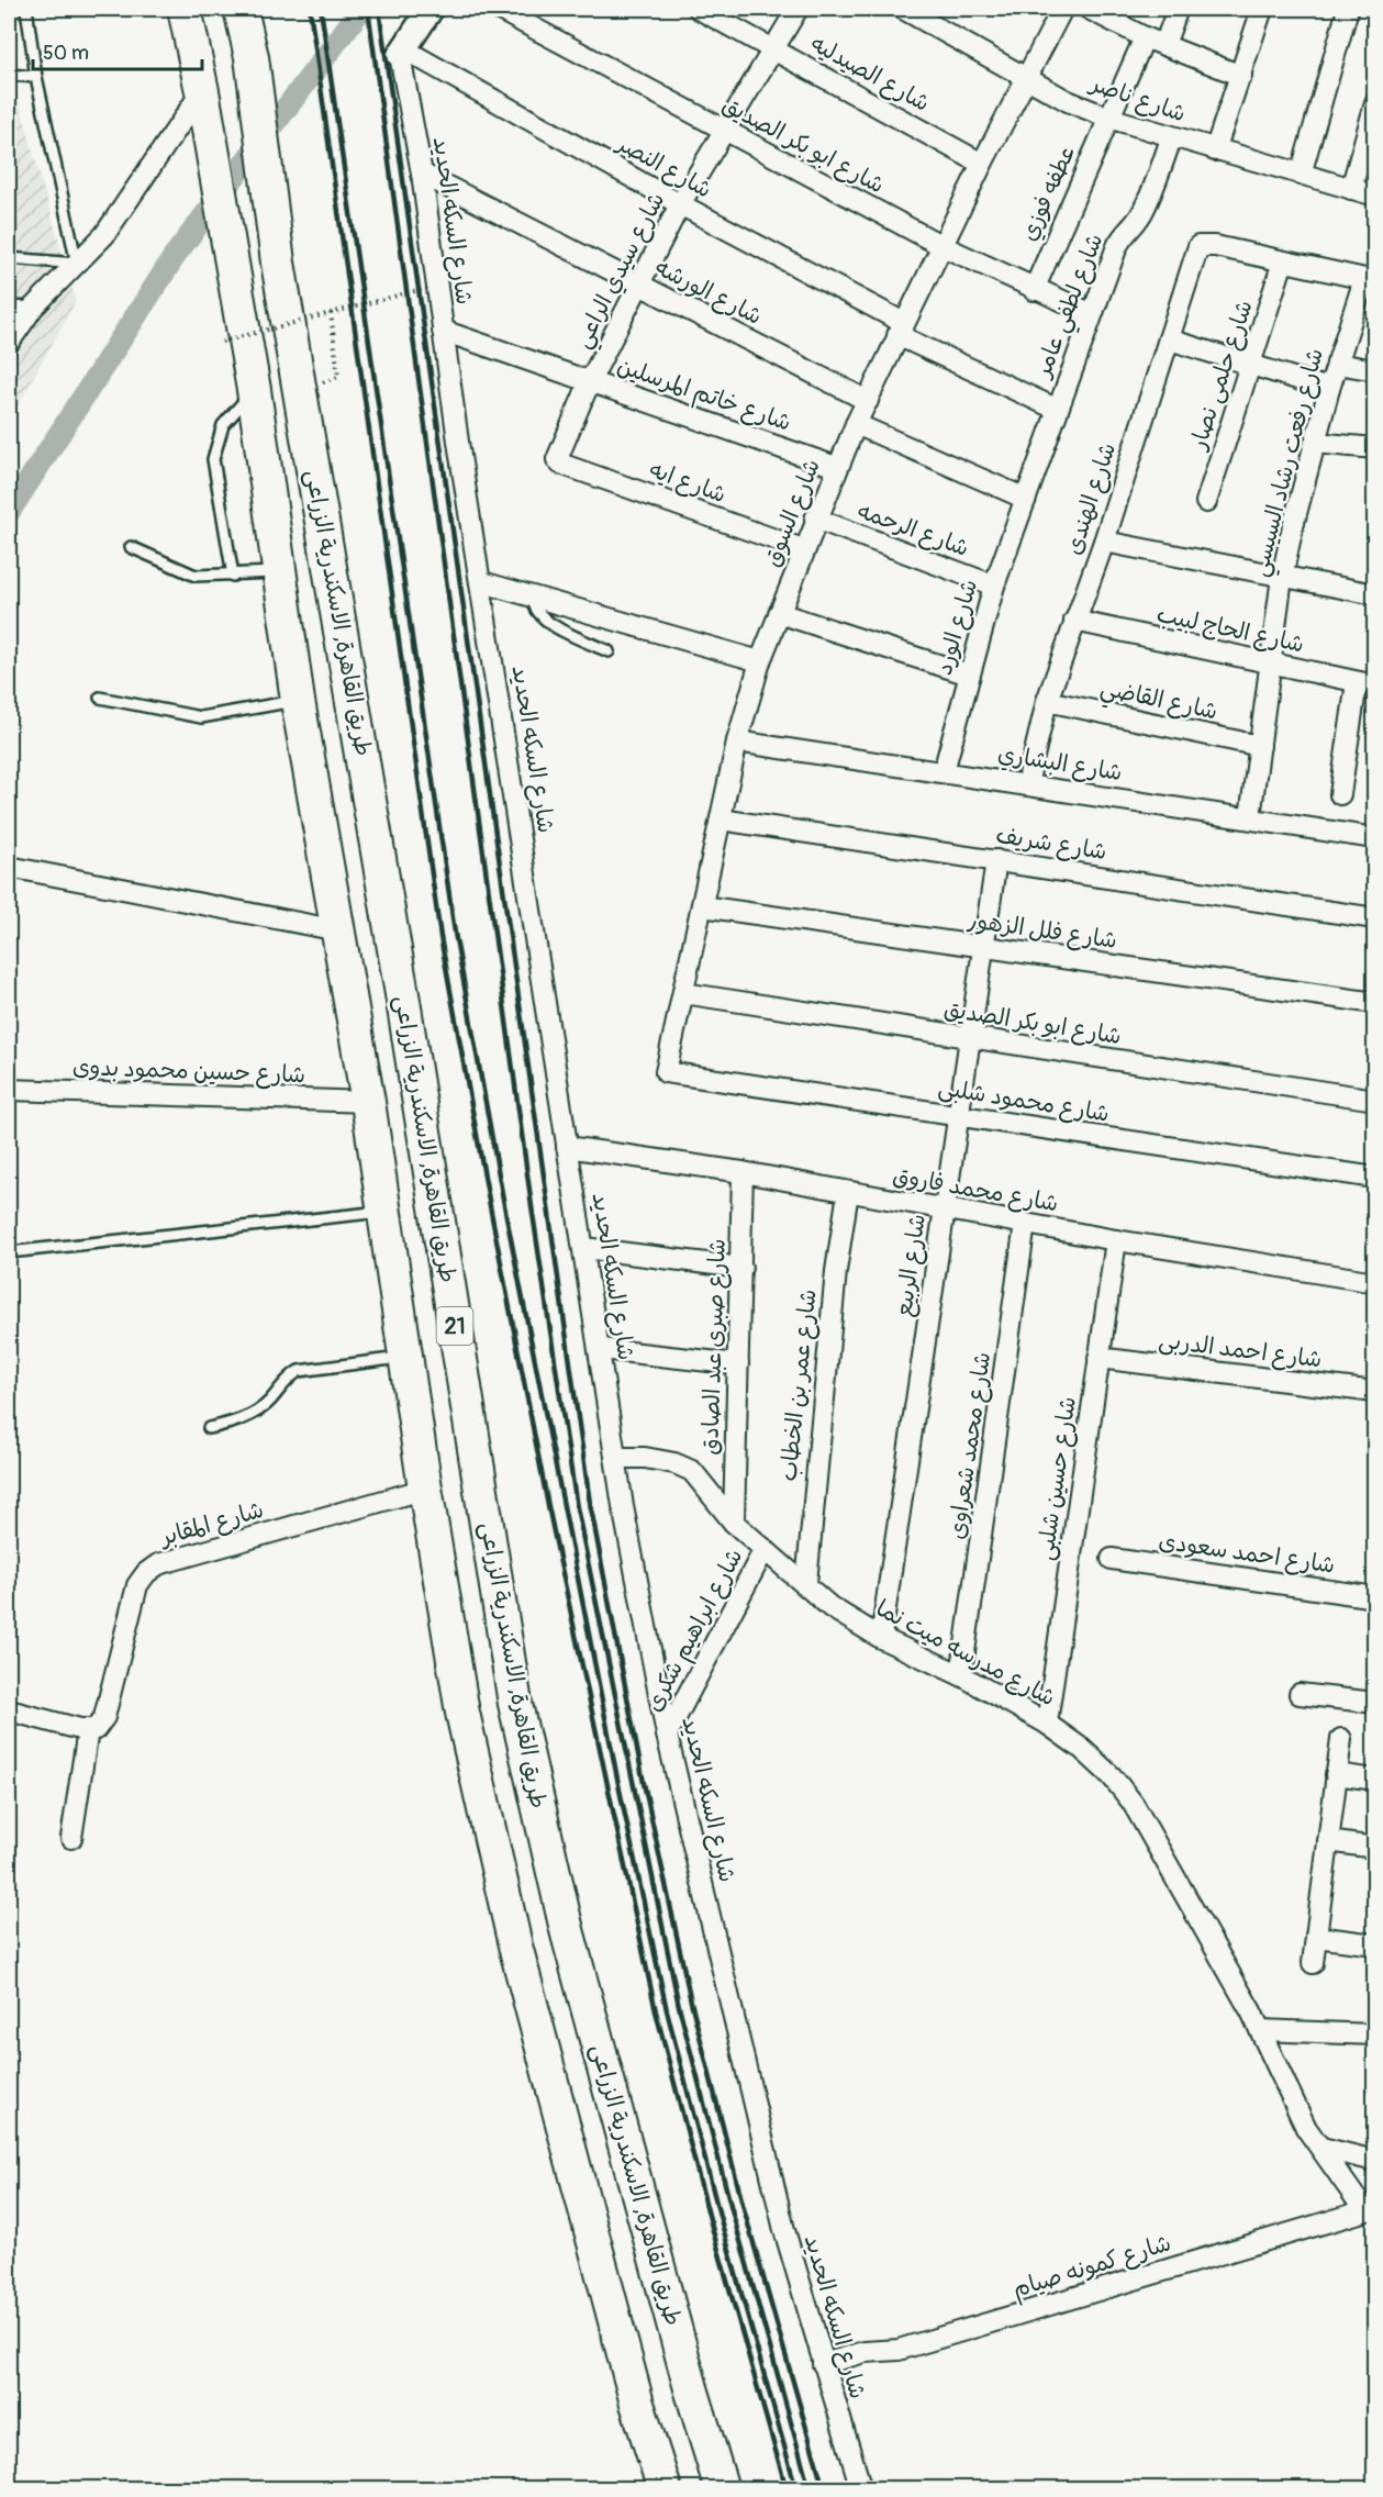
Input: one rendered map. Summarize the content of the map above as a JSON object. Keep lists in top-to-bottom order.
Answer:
{
  "streets": {
    "highway": ["طريق القاهرة, الاسكندرية الزراعى", "21"],
    "street": [
      "شارع الصيدليه",
      "شارع ناصر",
      "شارع ابو بكر الصديق",
      "شارع النصر",
      "عطفه فوزي",
      "شارع السكه الحديد",
      "شارع سيدي الراعي",
      "شارع الورشه",
      "شارع لطفي عامر",
      "شارع حلمى نصار",
      "شارع خاتم المرسلين",
      "شارع رفعت رشاد السيسي",
      "شارع ايه",
      "شارع الهندى",
      "شارع السوق",
      "شارع الرحمه",
      "شارع الورد",
      "شارع الحاج لبيب",
      "شارع القاضي",
      "شارع البشاري",
      "شارع شريف",
      "شارع فلل الزهور",
      "شارع حسين محمود بدوى",
      "شارع محمود شلبى",
      "شارع محمد فاروق",
      "شارع الربيع",
      "شارع صبرى عبد الصادق",
      "شارع احمد الدربى",
      "شارع عمر بن الخطاب",
      "شارع محمد شعراوى",
      "شارع حسين شلبى",
      "شارع المقابر",
      "شارع احمد سعودى",
      "شارع ابراهيم شكرى",
      "شارع مدرسه ميت نما",
      "شارع كمونه صيام"
    ]
  },
  "crossings": [
    ["شارع الصيدليه", "شارع سيدي الراعي"],
    ["شارع الصيدليه", "شارع السوق"],
    ["شارع ناصر", "عطفه فوزي"],
    ["شارع ناصر", "شارع لطفي عامر"],
    ["شارع ناصر", "شارع السوق"],
    ["شارع ابو بكر الصديق", "عطفه فوزي"],
    ["شارع ابو بكر الصديق", "شارع سيدي الراعي"],
    ["شارع ابو بكر الصديق", "شارع لطفي عامر"],
    ["شارع ابو بكر الصديق", "شارع السوق"],
    ["شارع ابو بكر الصديق", "شارع الربيع"],
    ["شارع النصر", "شارع السكه الحديد"],
    ["شارع النصر", "شارع سيدي الراعي"],
    ["شارع النصر", "شارع لطفي عامر"],
    ["شارع النصر", "شارع السوق"],
    ["شارع السكه الحديد", "شارع الورشه"],
    ["شارع السكه الحديد", "شارع خاتم المرسلين"],
    ["شارع السكه الحديد", "شارع محمد فاروق"],
    ["شارع السكه الحديد", "شارع ابراهيم شكرى"],
    ["شارع السكه الحديد", "شارع مدرسه ميت نما"],
    ["شارع السكه الحديد", "شارع كمونه صيام"],
    ["شارع سيدي الراعي", "شارع الورشه"],
    ["شارع سيدي الراعي", "شارع خاتم المرسلين"],
    ["شارع سيدي الراعي", "شارع ايه"],
    ["شارع الورشه", "شارع السوق"],
    ["شارع لطفي عامر", "شارع الورد"],
    ["شارع حلمى نصار", "شارع الهندى"],
    ["شارع خاتم المرسلين", "شارع السوق"],
    ["شارع رفعت رشاد السيسي", "شارع الحاج لبيب"],
    ["شارع رفعت رشاد السيسي", "شارع القاضي"],
    ["شارع رفعت رشاد السيسي", "شارع البشاري"],
    ["شارع ايه", "شارع السوق"],
    ["شارع الهندى", "شارع الحاج لبيب"],
    ["شارع الهندى", "شارع القاضي"],
    ["شارع الهندى", "شارع البشاري"],
    ["شارع السوق", "شارع الرحمه"],
    ["شارع السوق", "شارع البشاري"],
    ["شارع السوق", "شارع شريف"],
    ["شارع السوق", "شارع فلل الزهور"],
    ["شارع السوق", "شارع محمود شلبى"],
    ["شارع الرحمه", "شارع الورد"],
    ["شارع الورد", "شارع البشاري"],
    ["شارع شريف", "شارع الربيع"],
    ["شارع فلل الزهور", "شارع الربيع"],
    ["شارع حسين محمود بدوى", "21"],
    ["شارع محمود شلبى", "شارع الربيع"],
    ["شارع محمد فاروق", "شارع الربيع"],
    ["شارع محمد فاروق", "شارع صبرى عبد الصادق"],
    ["شارع محمد فاروق", "شارع عمر بن الخطاب"],
    ["شارع محمد فاروق", "شارع محمد شعراوى"],
    ["شارع محمد فاروق", "شارع حسين شلبى"],
    ["شارع الربيع", "شارع مدرسه ميت نما"],
    ["21", "شارع المقابر"],
    ["شارع صبرى عبد الصادق", "شارع مدرسه ميت نما"],
    ["شارع احمد الدربى", "شارع حسين شلبى"],
    ["شارع عمر بن الخطاب", "شارع مدرسه ميت نما"],
    ["شارع محمد شعراوى", "شارع مدرسه ميت نما"],
    ["شارع حسين شلبى", "شارع مدرسه ميت نما"],
    ["شارع ابراهيم شكرى", "شارع مدرسه ميت نما"],
    ["شارع مدرسه ميت نما", "شارع كمونه صيام"]
  ],
  "scale_bar": "50 m"
}
